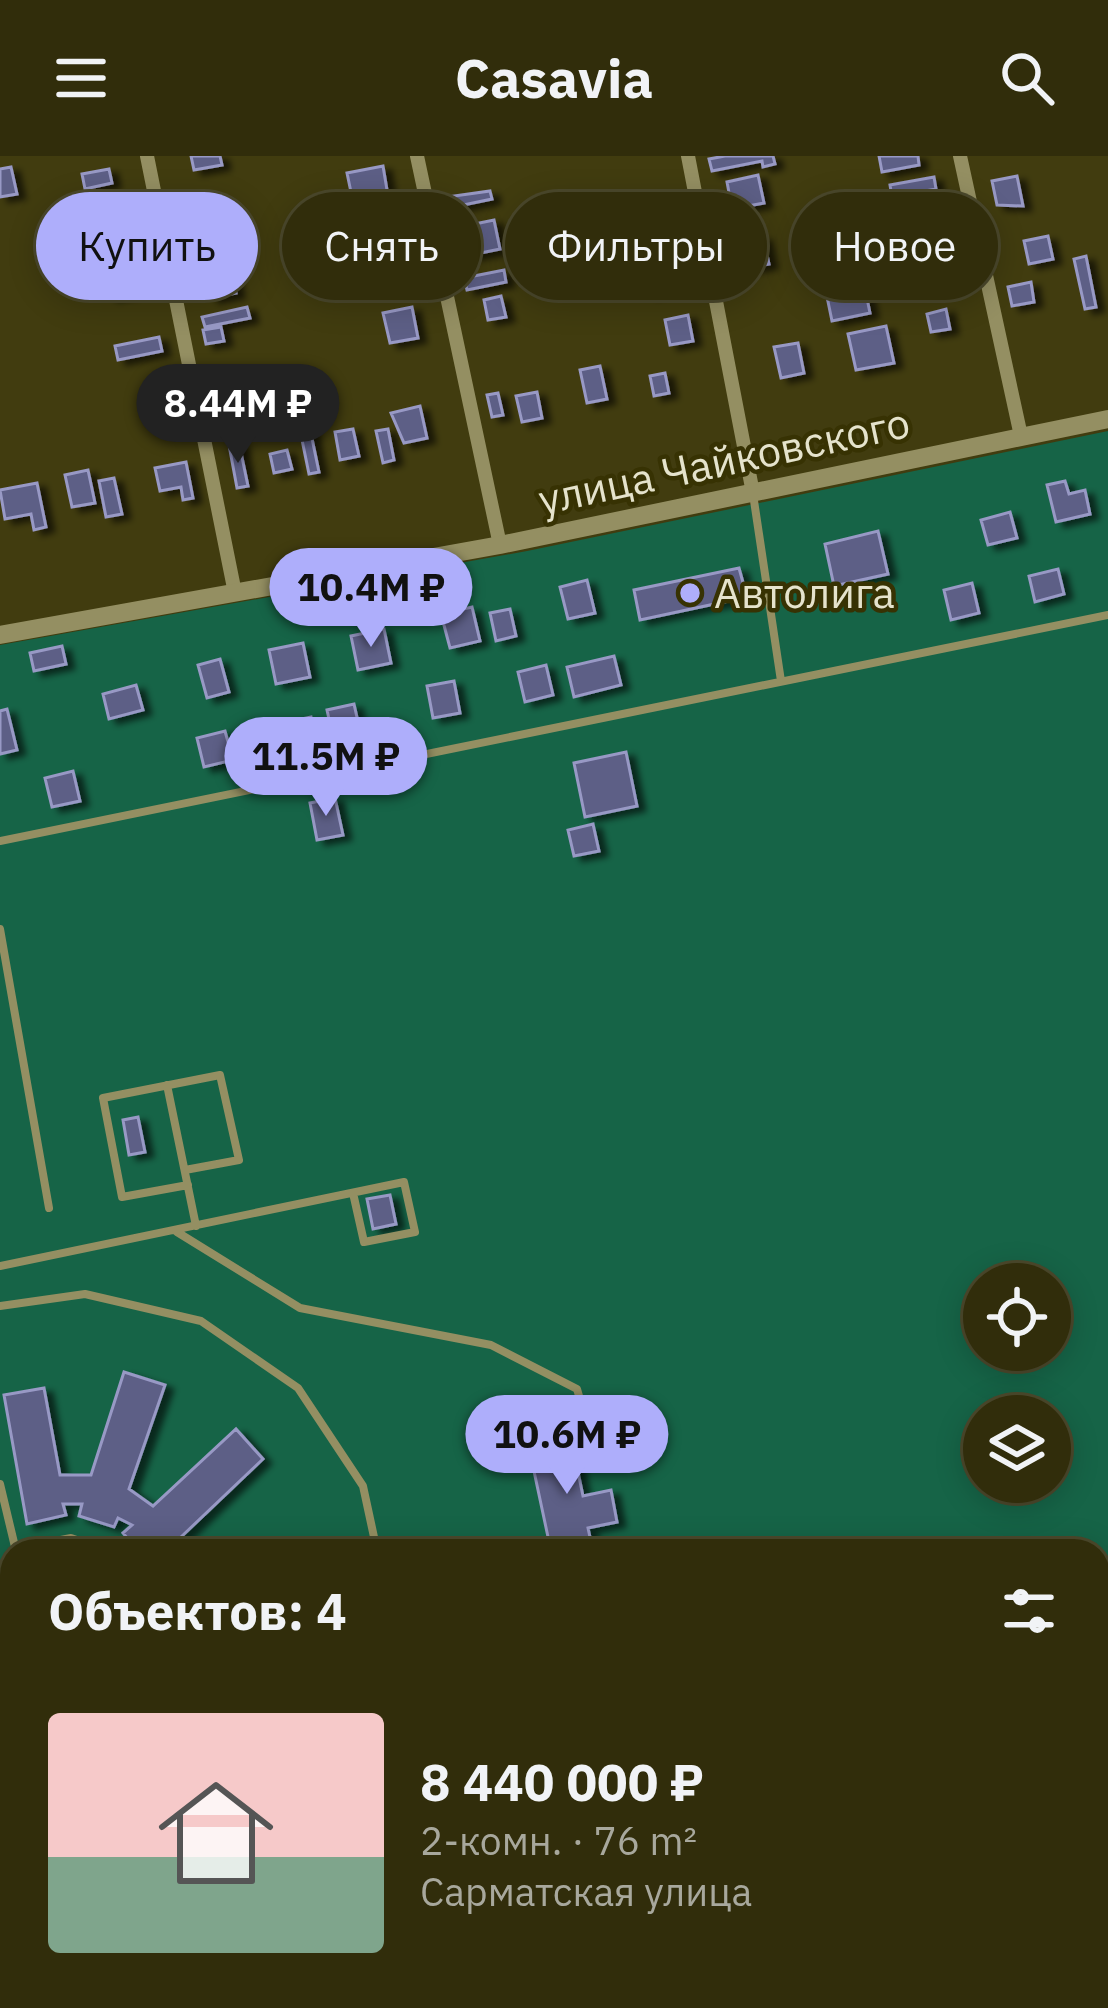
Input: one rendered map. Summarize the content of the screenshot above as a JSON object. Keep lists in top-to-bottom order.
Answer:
{
  "streets": {
    "street": ["улица Чайковского"]
  },
  "places": ["Автолига"],
  "page": {
    "header": "Casavia",
    "chip": [
      "Купить",
      "Снять",
      "Фильтры",
      "Новое"
    ],
    "price": [
      "8.44M ₽",
      "10.4M ₽",
      "11.5M ₽",
      "10.6M ₽"
    ],
    "heading": "Объектов: 4",
    "list": [
      {
        "name": "8 440 000 ₽",
        "note": "2-комн. · 76 m² · Сарматская улица"
      }
    ]
  }
}
